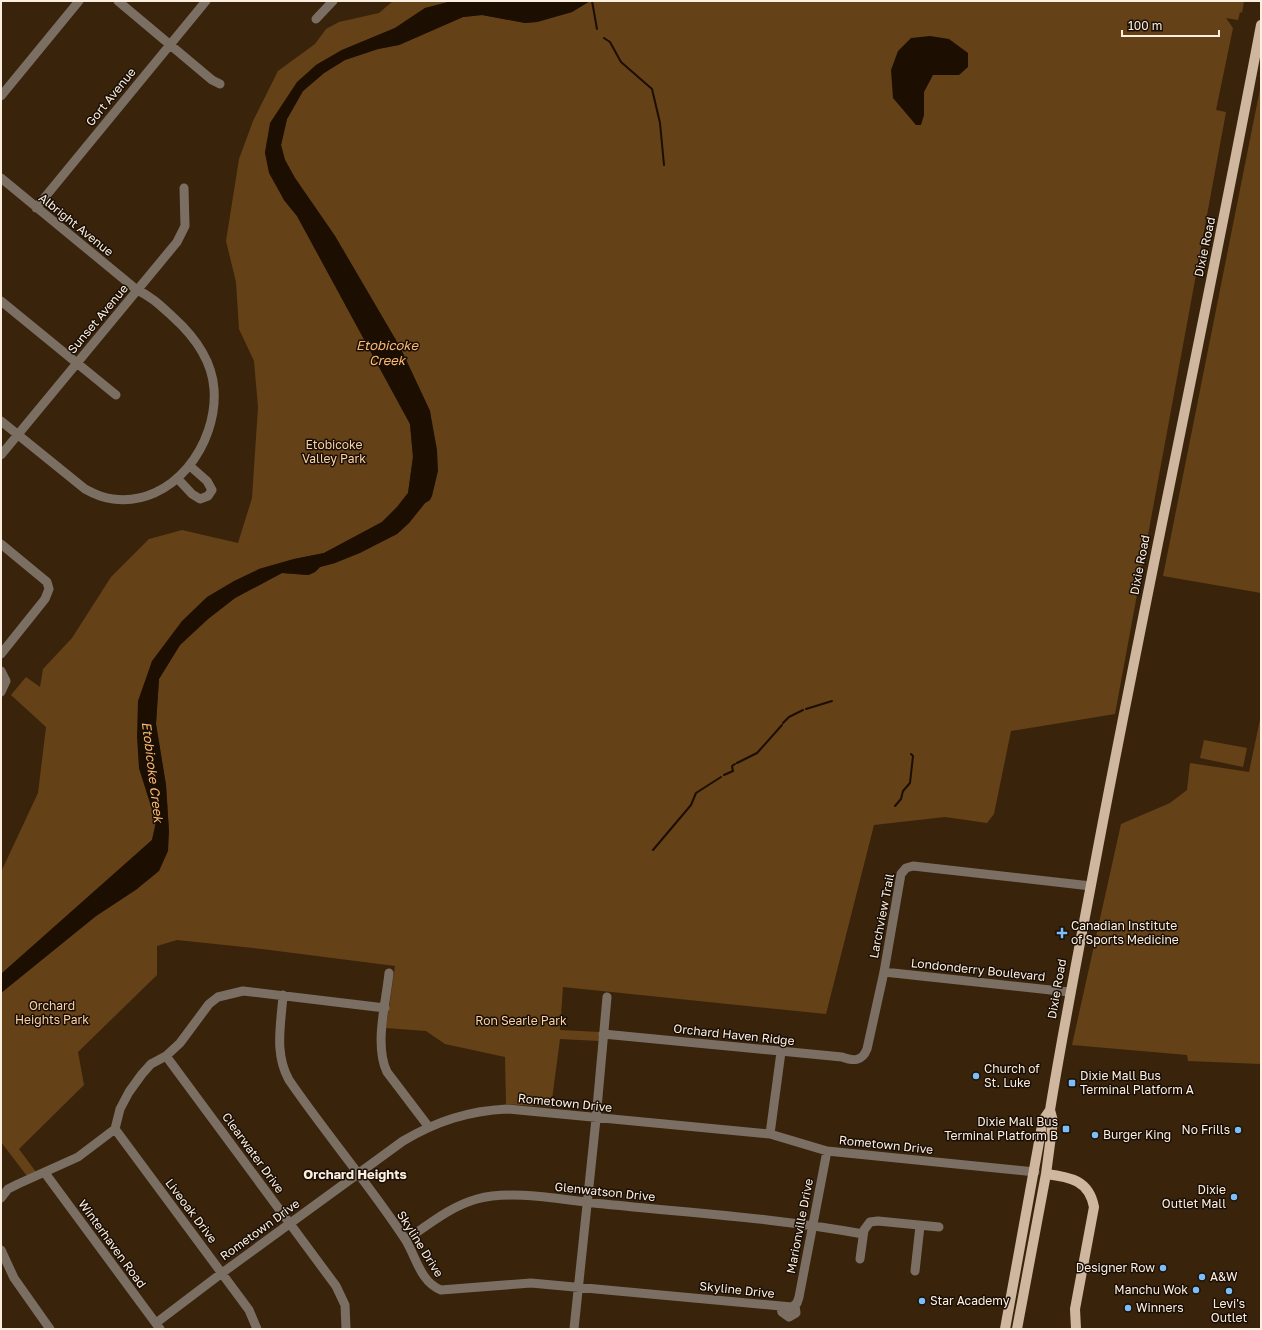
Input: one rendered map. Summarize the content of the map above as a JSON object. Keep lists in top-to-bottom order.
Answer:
{
  "streets": {
    "main road": ["Dixie Road"],
    "street": [
      "Gort Avenue",
      "Albright Avenue",
      "Sunset Avenue",
      "Larchview Trail",
      "Londonderry Boulevard",
      "Orchard Haven Ridge",
      "Rometown Drive",
      "Clearwater Drive",
      "Glenwatson Drive",
      "Liveoak Drive",
      "Marionville Drive",
      "Winterhaven Road",
      "Skyline Drive"
    ]
  },
  "crossings": [
    ["Gort Avenue", "Albright Avenue"],
    ["Albright Avenue", "Sunset Avenue"],
    ["Dixie Road", "Larchview Trail"],
    ["Dixie Road", "Londonderry Boulevard"],
    ["Dixie Road", "Rometown Drive"],
    ["Larchview Trail", "Londonderry Boulevard"],
    ["Larchview Trail", "Orchard Haven Ridge"],
    ["Rometown Drive", "Clearwater Drive"],
    ["Rometown Drive", "Liveoak Drive"],
    ["Rometown Drive", "Marionville Drive"],
    ["Rometown Drive", "Winterhaven Road"],
    ["Rometown Drive", "Skyline Drive"],
    ["Glenwatson Drive", "Marionville Drive"],
    ["Glenwatson Drive", "Skyline Drive"],
    ["Marionville Drive", "Skyline Drive"]
  ],
  "districts": ["Orchard Heights"],
  "water": ["Etobicoke Creek"],
  "parks": ["Etobicoke Valley Park", "Orchard Heights Park", "Ron Searle Park"],
  "places": {
    "health": ["Canadian Institute of Sports Medicine"],
    "other": [
      "Church of St. Luke",
      "No Frills",
      "Burger King",
      "Dixie Outlet Mall",
      "Designer Row",
      "A&W",
      "Manchu Wok",
      "Levi's Outlet",
      "Star Academy",
      "Winners"
    ],
    "transit": ["Dixie Mall Bus Terminal Platform A", "Dixie Mall Bus Terminal Platform B"]
  },
  "scale_bar": "100 m"
}
